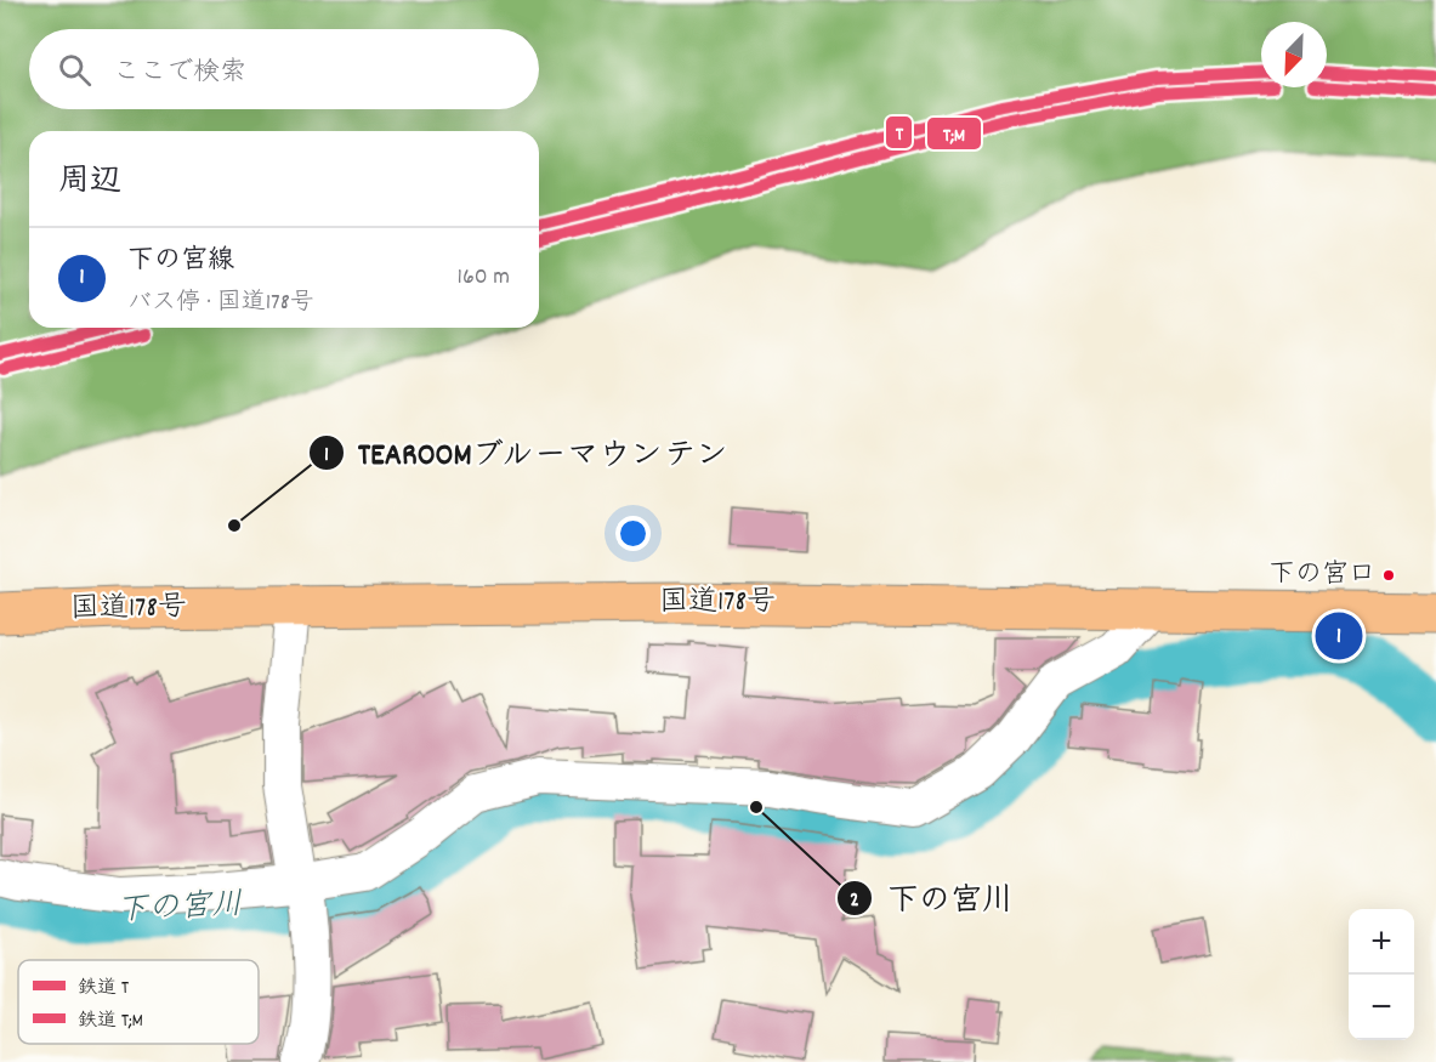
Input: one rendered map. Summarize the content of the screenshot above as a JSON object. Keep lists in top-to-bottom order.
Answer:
{
  "streets": {
    "highway": ["国道178号"]
  },
  "water": ["下の宮川"],
  "places": ["TEAROOMブルーマウンテン", "下の宮口", "下の宮川"],
  "lines": ["rail line T", "rail line T;M"],
  "legend": ["鉄道 T", "鉄道 T;M"],
  "north": "bottom left",
  "page": {
    "search": "ここで検索",
    "heading": "周辺",
    "list": [
      {
        "mark": "1",
        "name": "下の宮線",
        "note": "バス停 · 国道178号",
        "value": "160 m"
      }
    ],
    "pins": "1",
    "map_buttons": ["+", "−"]
  }
}
